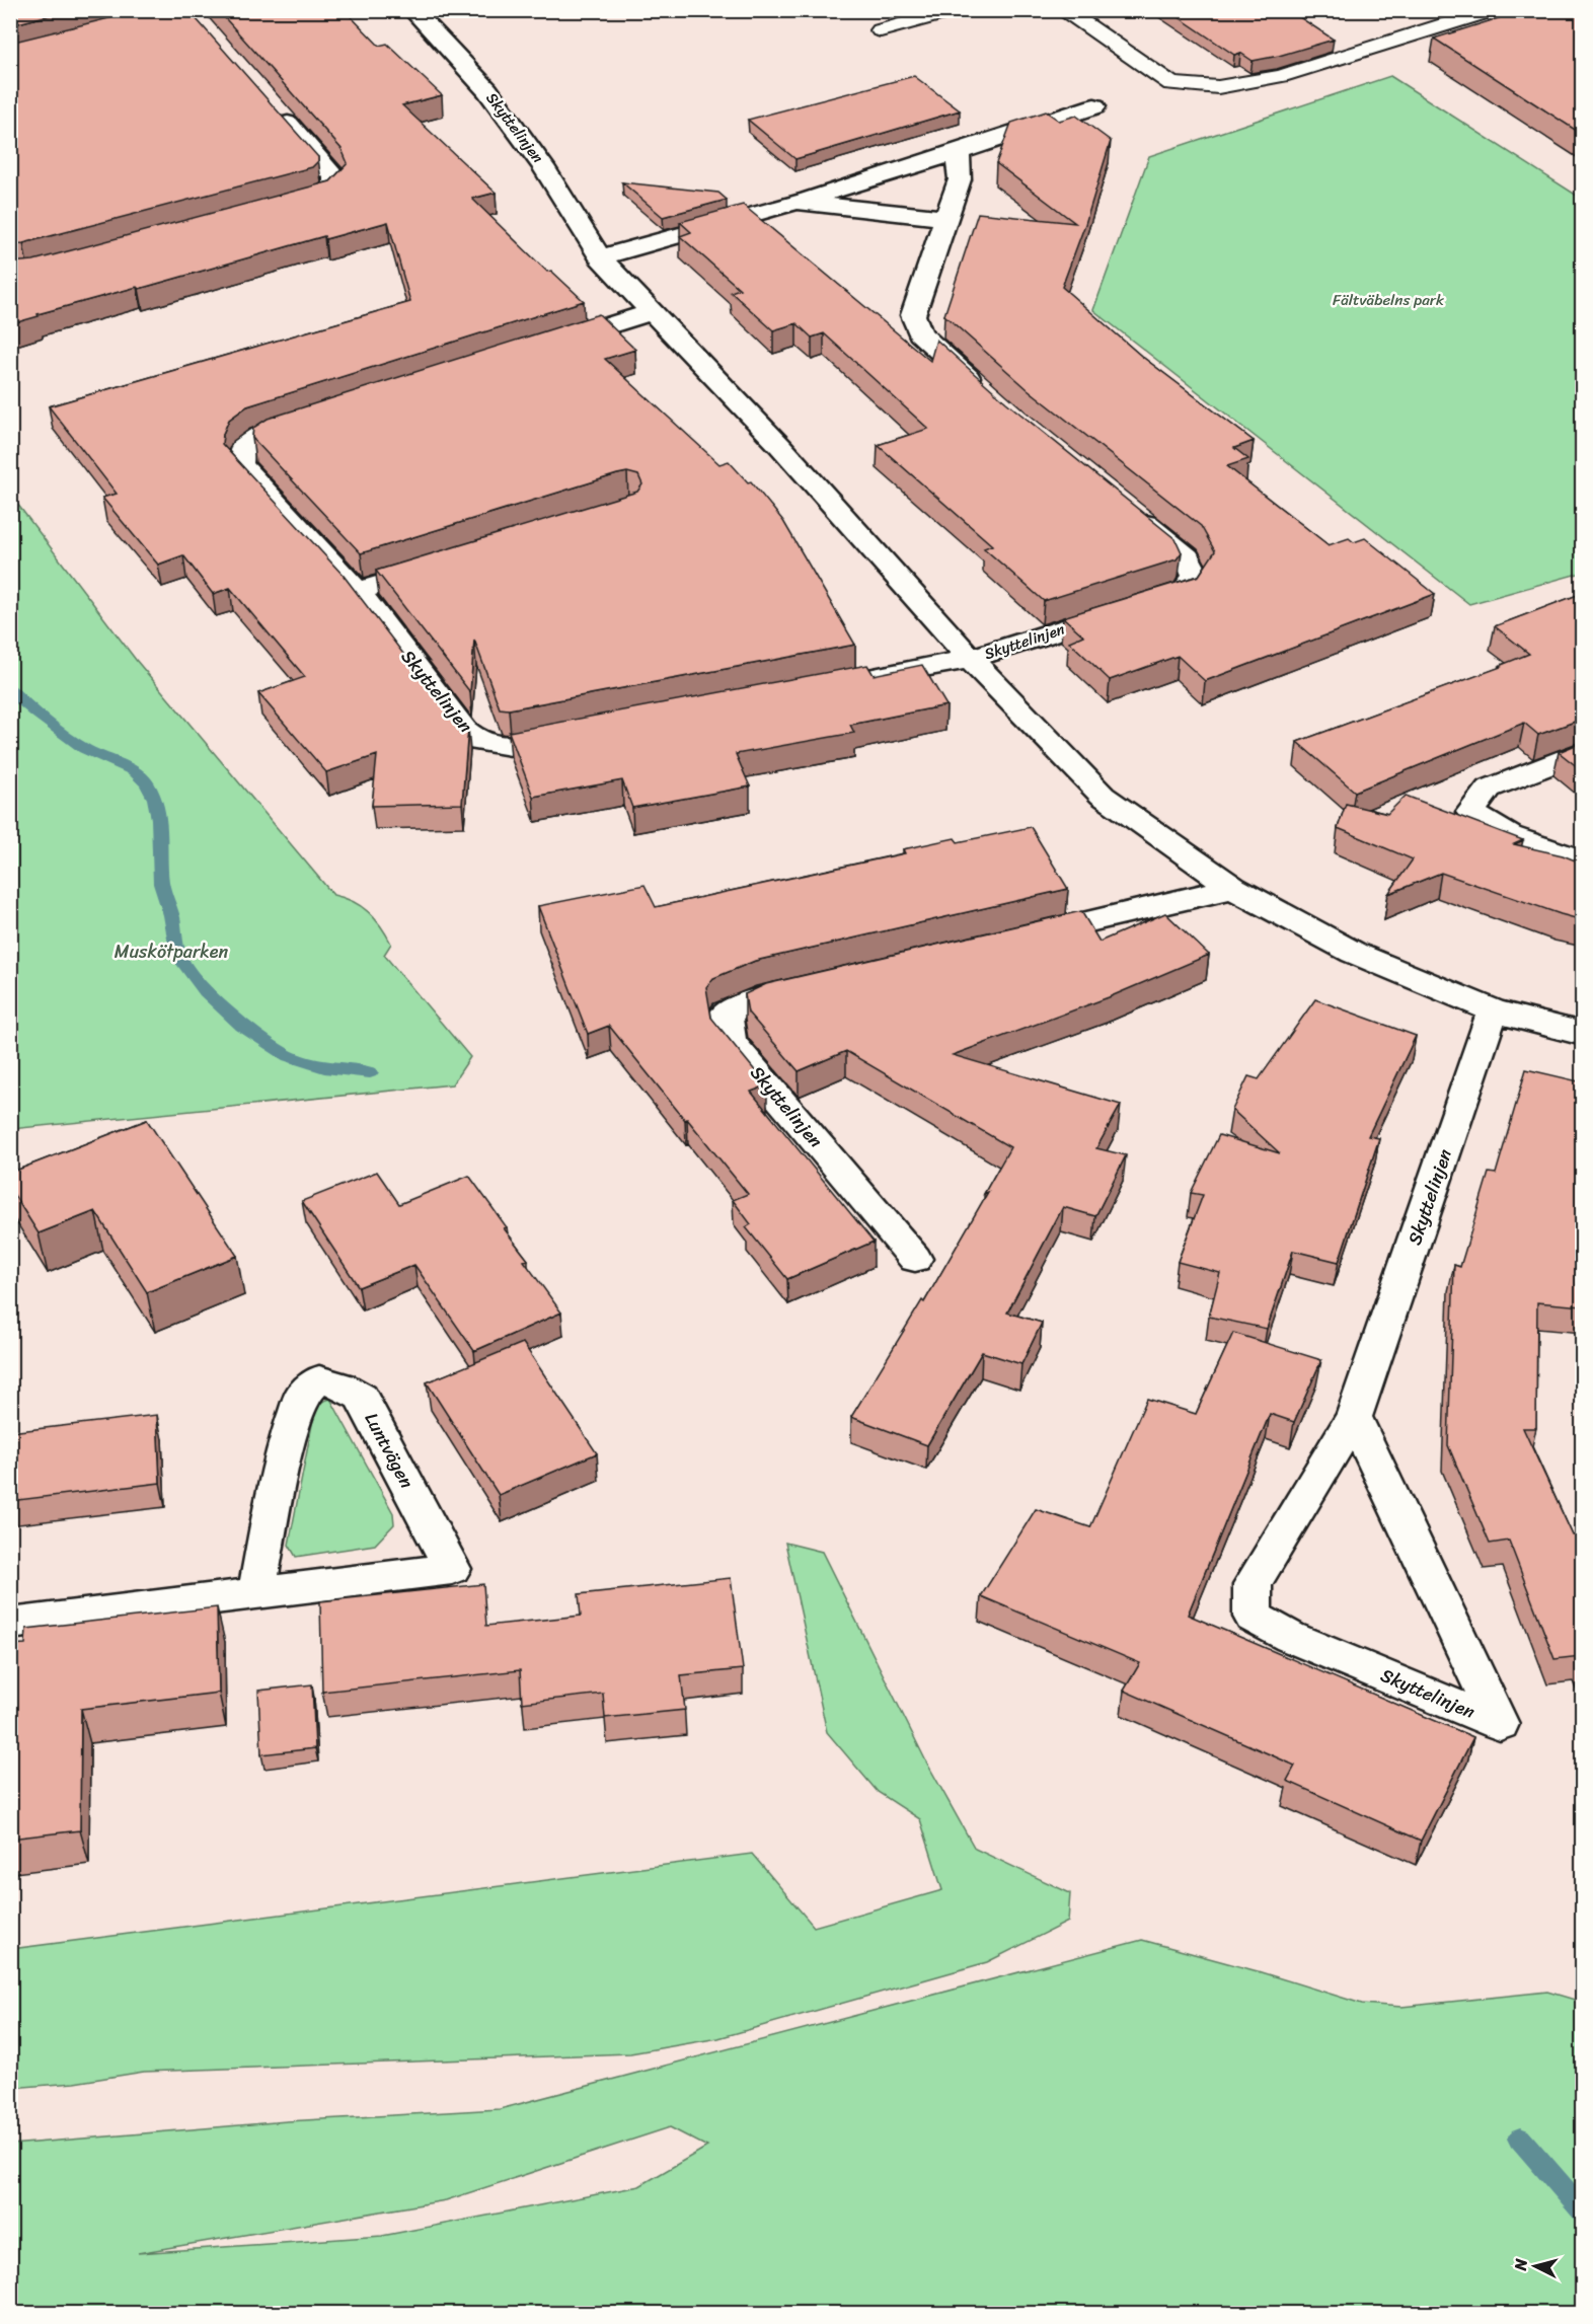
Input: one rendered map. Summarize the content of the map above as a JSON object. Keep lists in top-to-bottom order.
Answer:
{
  "streets": {
    "street": ["Skyttelinjen", "Luntvägen"]
  },
  "parks": ["Fältväbelns park", "Muskötparken"],
  "north": "left"
}
